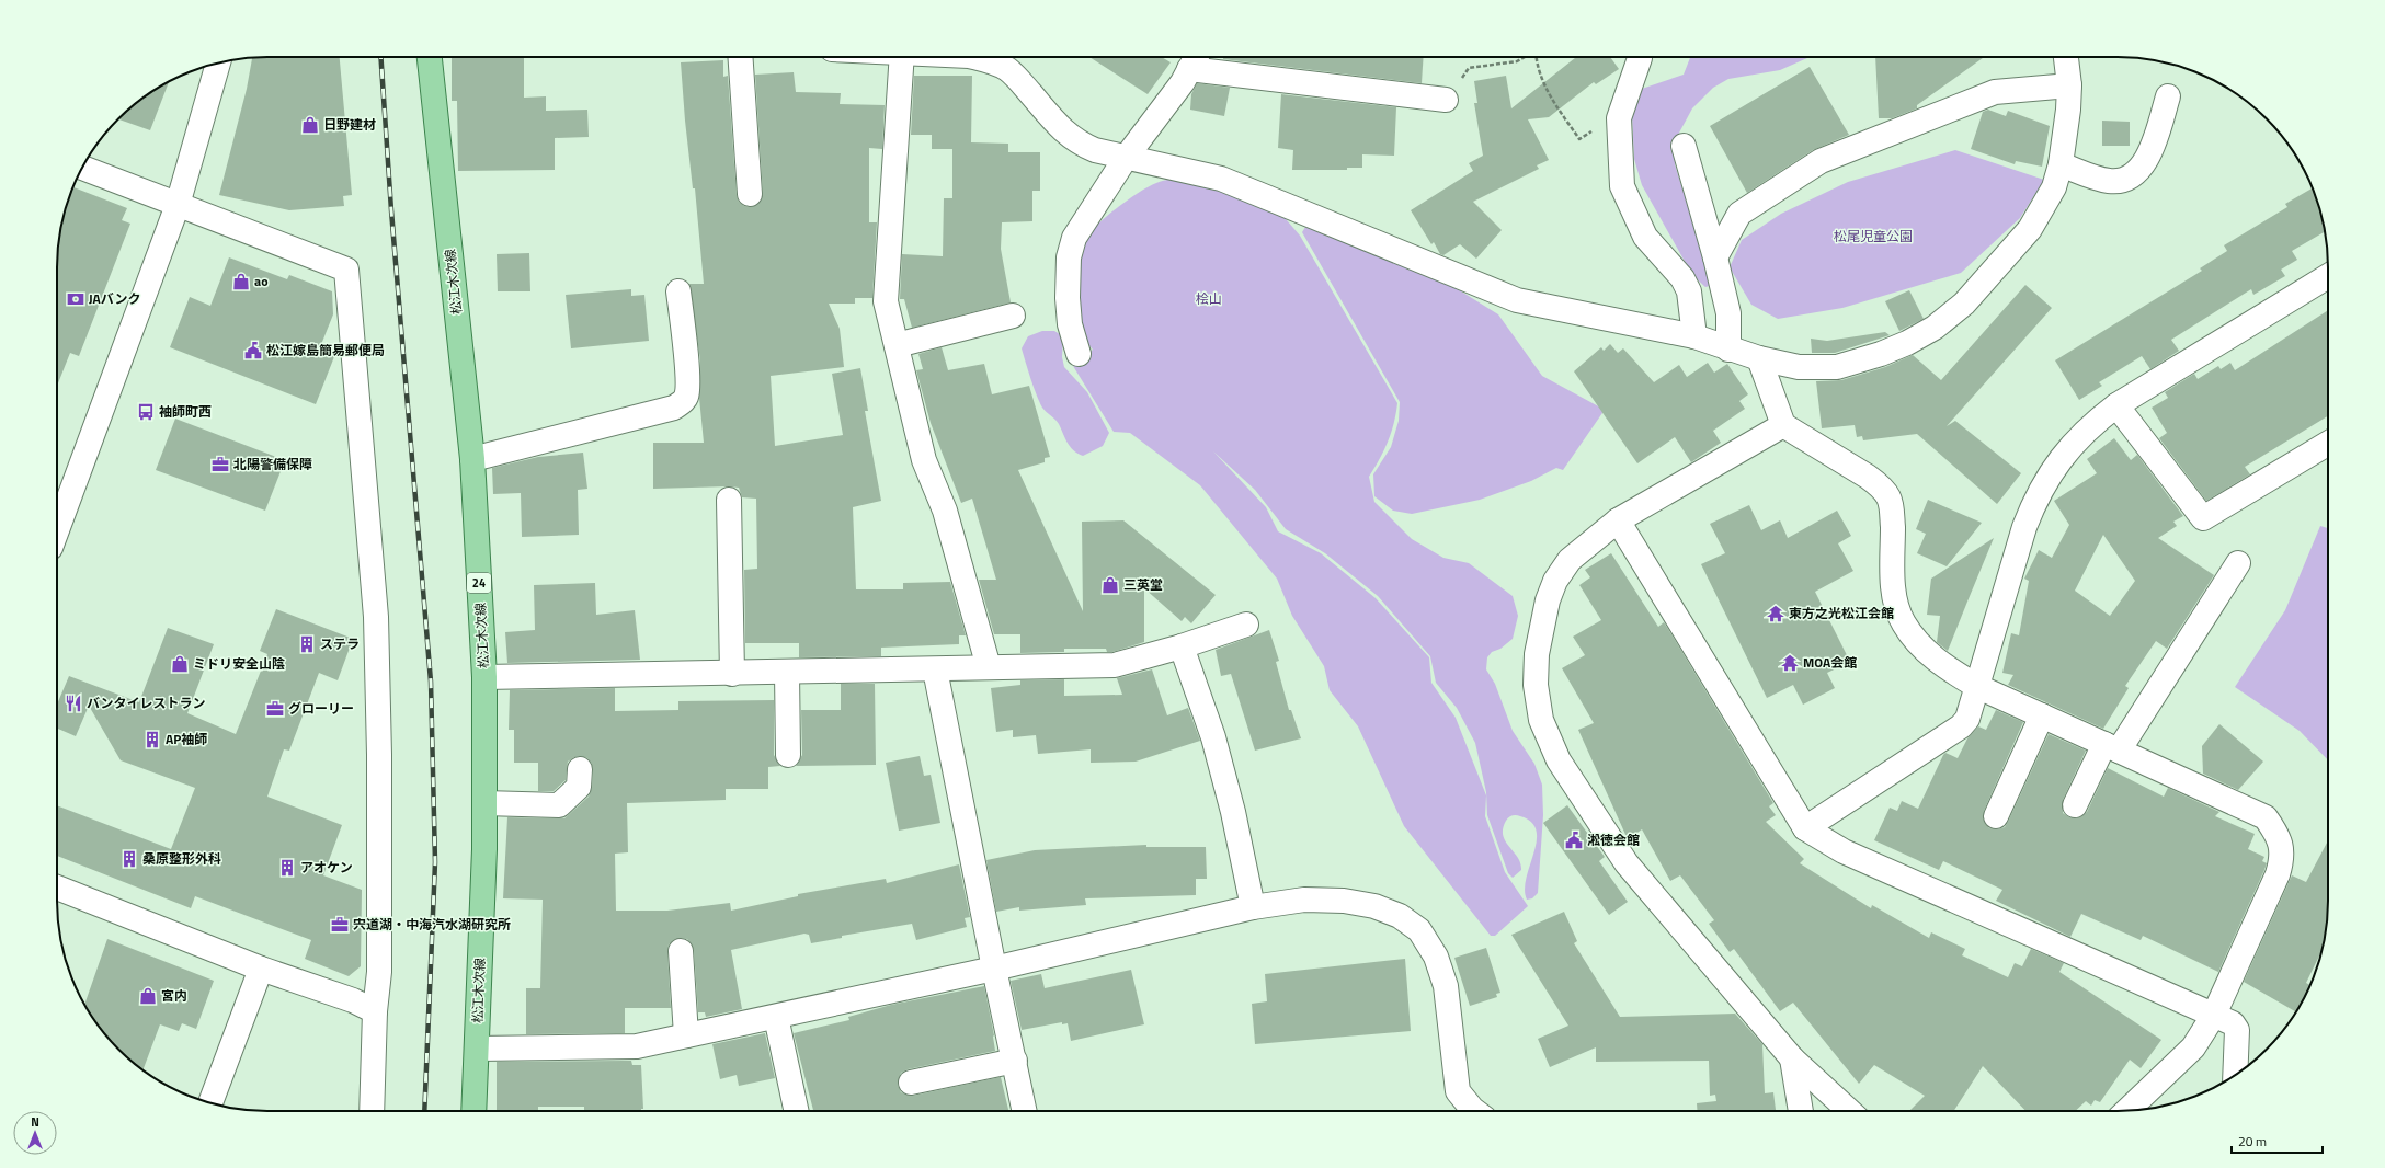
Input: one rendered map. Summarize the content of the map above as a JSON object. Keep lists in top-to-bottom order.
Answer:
{
  "streets": {
    "main road": ["松江木次線", "24"]
  },
  "parks": ["松尾児童公園", "桧山"],
  "places": {
    "shop": [
      "日野建材",
      "ao",
      "三英堂",
      "ミドリ安全山陰",
      "宮内"
    ],
    "bank": ["JAバンク"],
    "public building": ["松江嫁島簡易郵便局", "淞徳会館"],
    "bus stop": ["袖師町西"],
    "office": ["北陽警備保障", "グローリー", "宍道湖・中海汽水湖研究所"],
    "temple": ["東方之光松江会館", "MOA会館"],
    "building": [
      "ステラ",
      "AP袖師",
      "桑原整形外科",
      "アオケン"
    ],
    "restaurant": ["バンタイレストラン"]
  },
  "scale_bar": "20 m",
  "north": "top"
}
